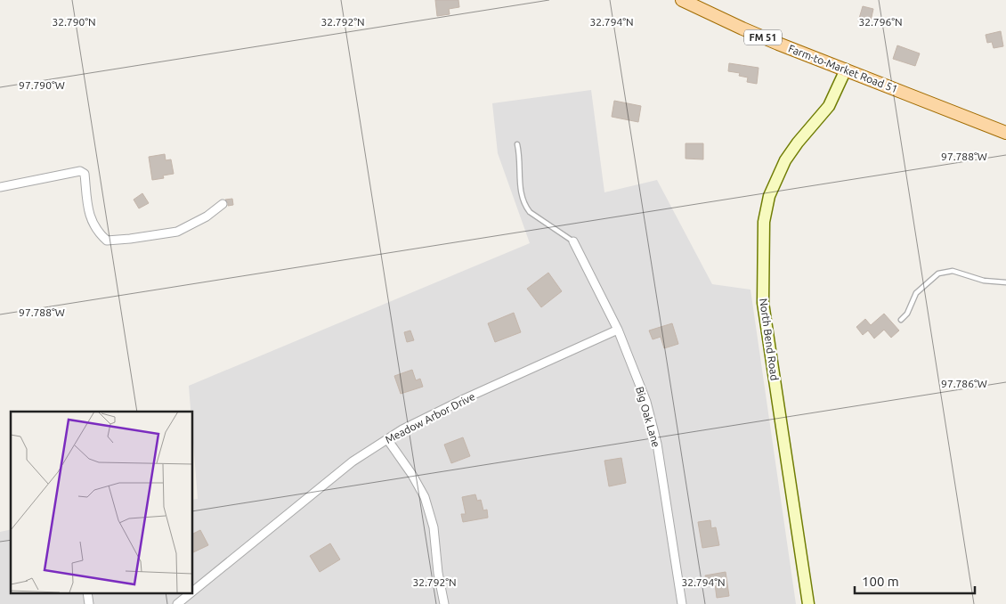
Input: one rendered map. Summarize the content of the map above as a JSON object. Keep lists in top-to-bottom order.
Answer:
{
  "streets": {
    "main road": ["FM 51", "Farm-to-Market Road 51"],
    "street": ["North Bend Road", "Big Oak Lane", "Meadow Arbor Drive"]
  },
  "crossings": [
    ["Farm-to-Market Road 51", "North Bend Road"],
    ["Big Oak Lane", "Meadow Arbor Drive"]
  ],
  "scale_bar": "100 m",
  "coordinates": [
    "32.790°N",
    "32.792°N",
    "32.794°N",
    "32.796°N",
    "97.790°W",
    "97.788°W",
    "97.786°W"
  ]
}
